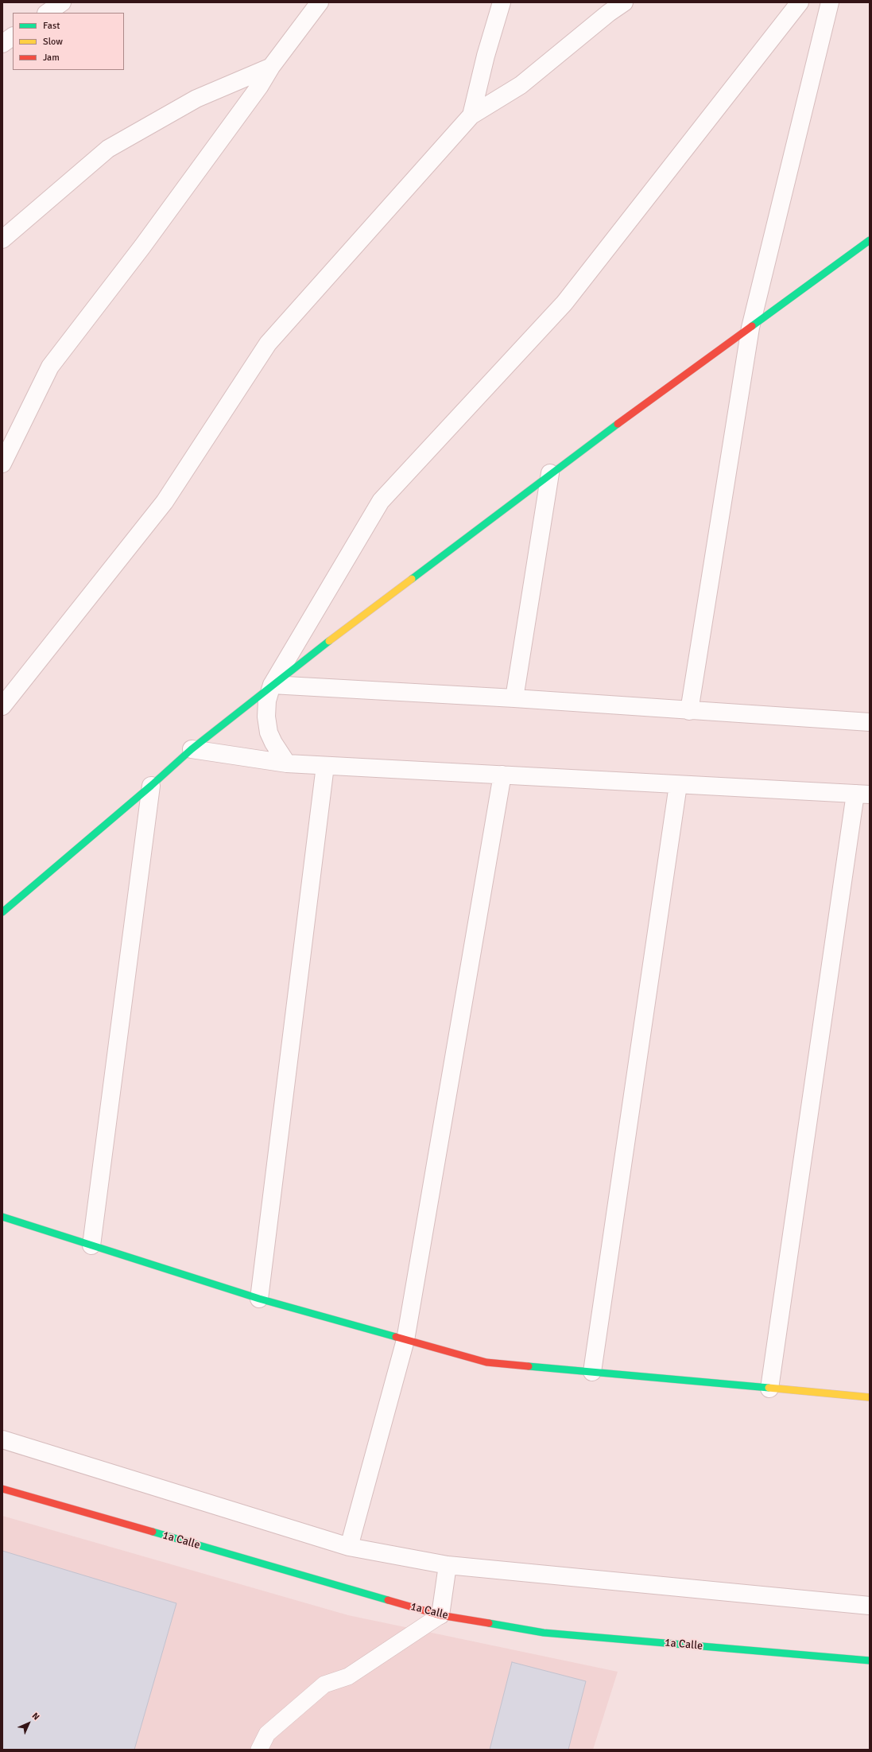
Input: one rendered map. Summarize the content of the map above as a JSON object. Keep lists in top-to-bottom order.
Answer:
{
  "streets": {
    "street": ["1a Calle"]
  },
  "legend": ["Fast", "Slow", "Jam"],
  "north": "top right"
}
